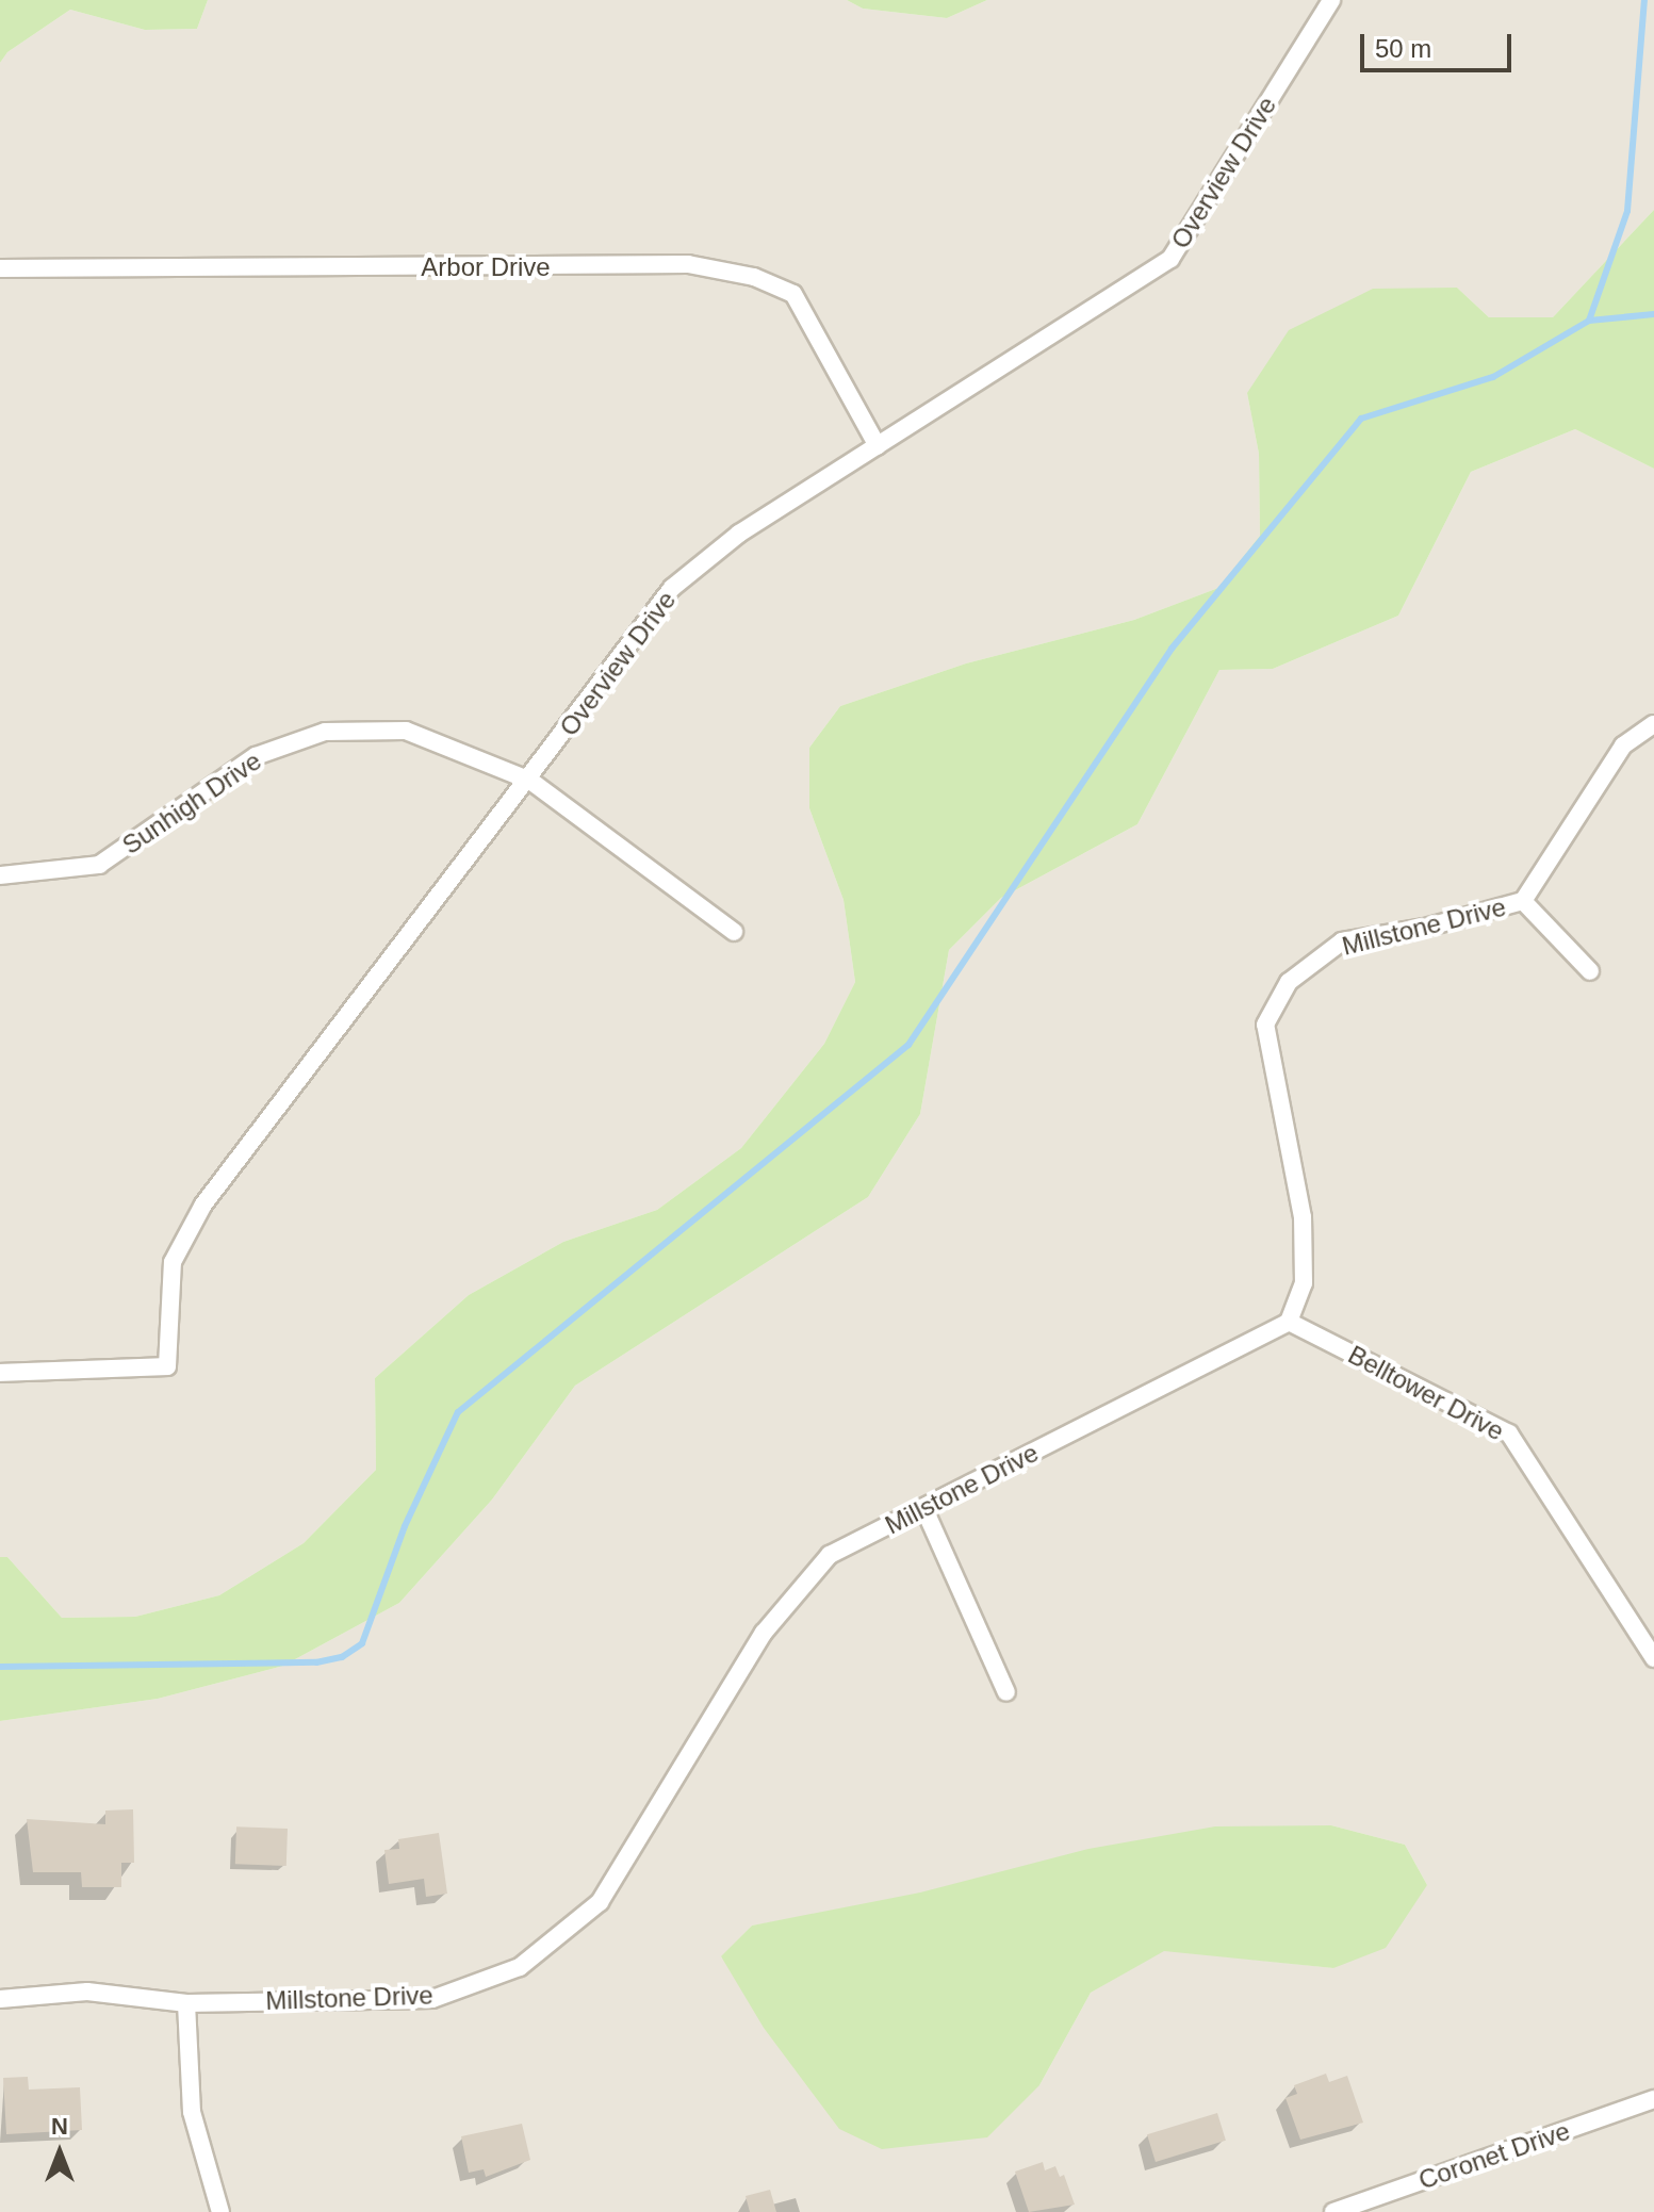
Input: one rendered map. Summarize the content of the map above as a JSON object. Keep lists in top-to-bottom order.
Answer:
{
  "streets": {
    "street": [
      "Overview Drive",
      "Arbor Drive",
      "Sunhigh Drive",
      "Millstone Drive",
      "Belltower Drive",
      "Coronet Drive"
    ]
  },
  "crossings": [
    ["Overview Drive", "Arbor Drive"],
    ["Overview Drive", "Sunhigh Drive"],
    ["Millstone Drive", "Belltower Drive"]
  ],
  "scale_bar": "50 m",
  "north": "top"
}
